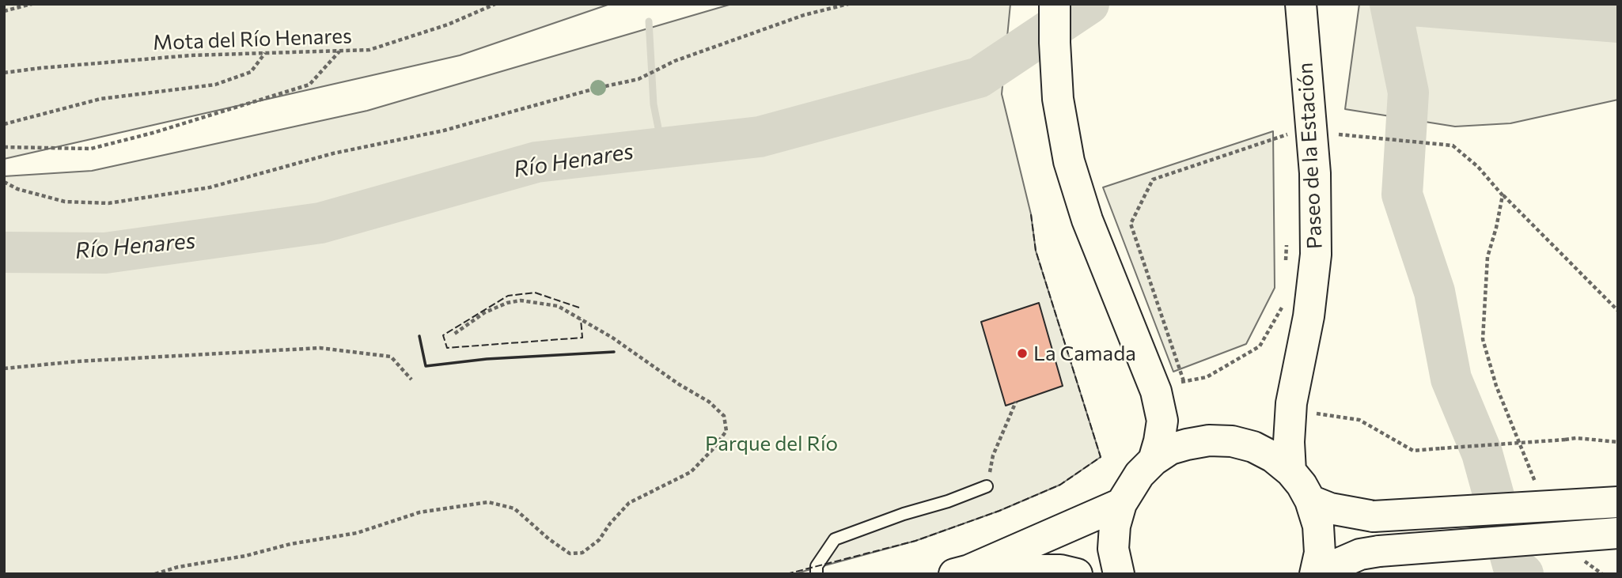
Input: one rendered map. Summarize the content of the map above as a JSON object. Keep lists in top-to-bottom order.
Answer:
{
  "streets": {
    "main road": ["Paseo de la Estación"],
    "path": ["Mota del Río Henares"]
  },
  "water": ["Río Henares"],
  "parks": ["Parque del Río"],
  "places": ["La Camada"]
}
